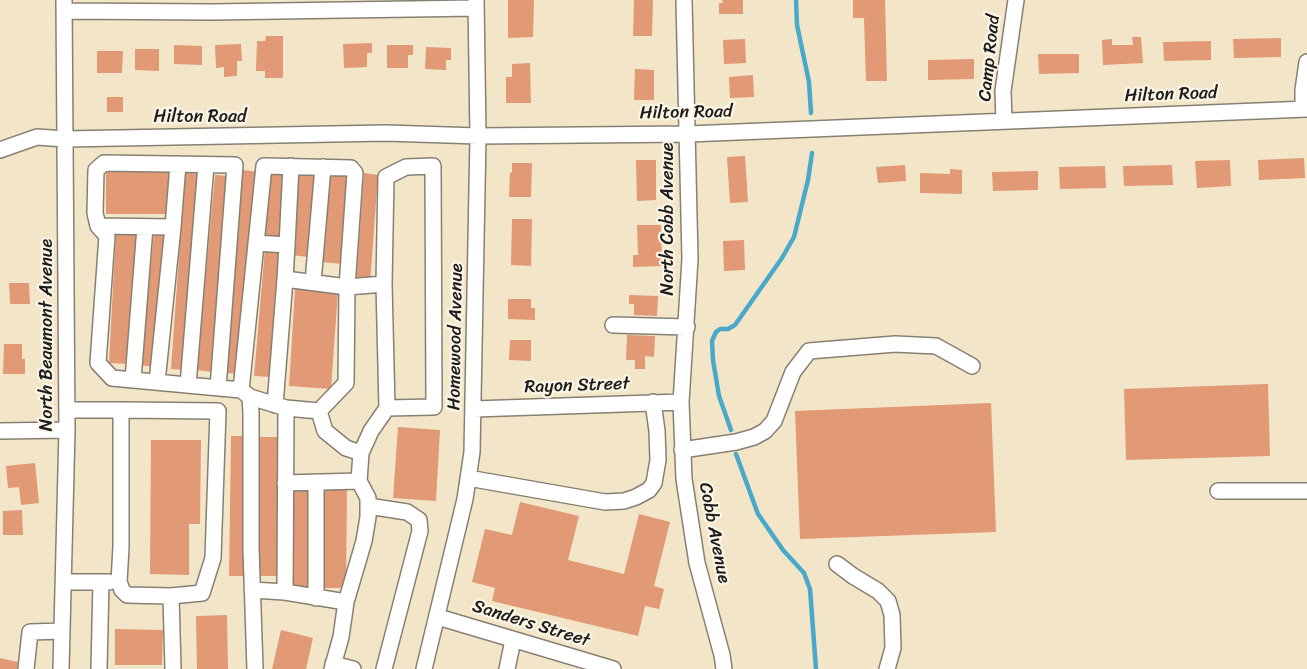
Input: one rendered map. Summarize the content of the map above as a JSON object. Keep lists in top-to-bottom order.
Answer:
{
  "streets": {
    "street": [
      "Camp Road",
      "Hilton Road",
      "North Cobb Avenue",
      "North Beaumont Avenue",
      "Homewood Avenue",
      "Rayon Street",
      "Cobb Avenue",
      "Sanders Street"
    ]
  },
  "crossings": [
    ["Camp Road", "Hilton Road"],
    ["Hilton Road", "North Cobb Avenue"],
    ["Hilton Road", "North Beaumont Avenue"],
    ["Hilton Road", "Homewood Avenue"],
    ["North Cobb Avenue", "Rayon Street"],
    ["North Cobb Avenue", "Cobb Avenue"],
    ["Homewood Avenue", "Rayon Street"],
    ["Homewood Avenue", "Sanders Street"],
    ["Rayon Street", "Cobb Avenue"]
  ]
}
